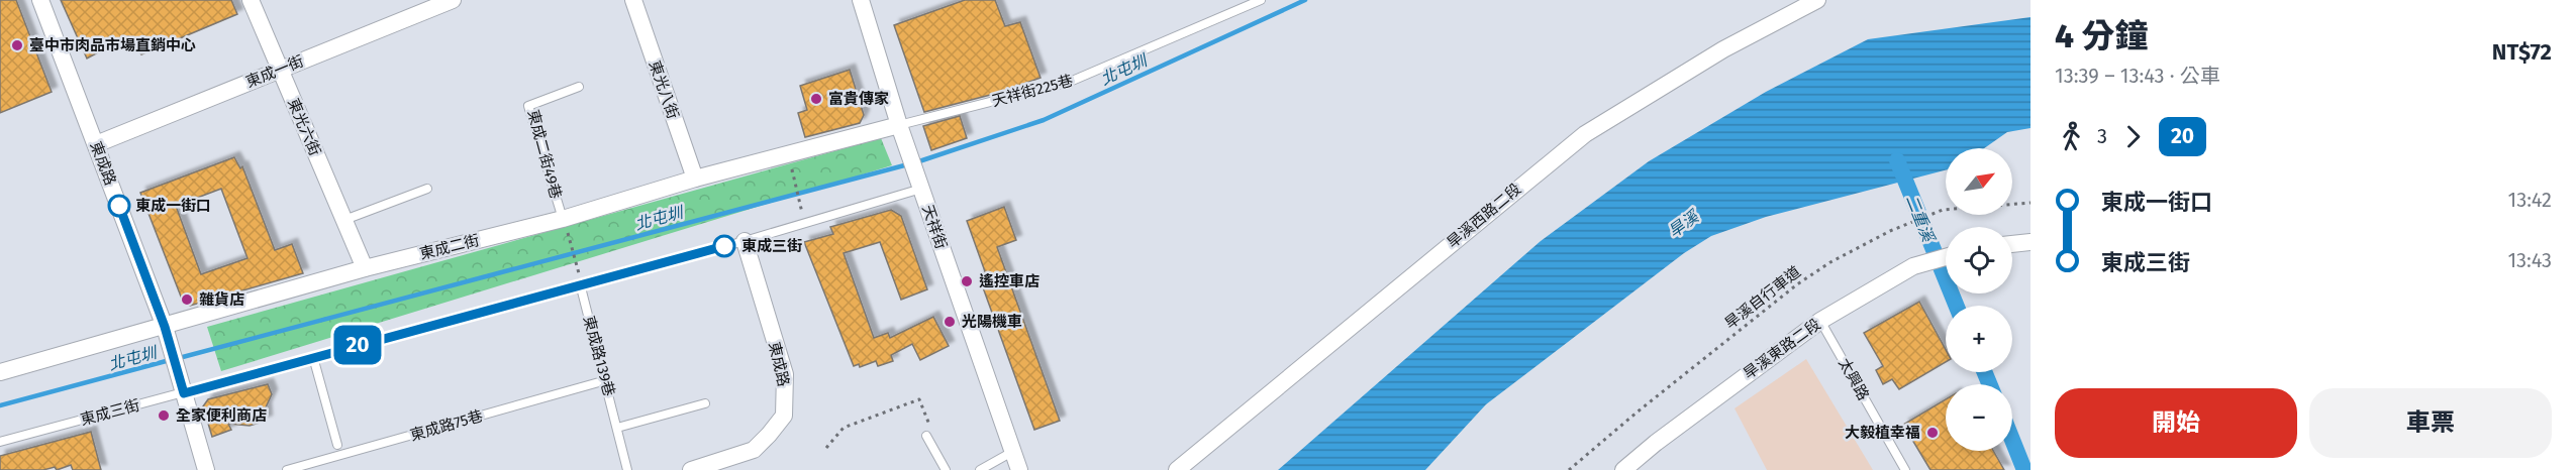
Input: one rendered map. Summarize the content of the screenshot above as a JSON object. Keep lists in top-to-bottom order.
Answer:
{
  "streets": {
    "street": [
      "東成一街",
      "東光八街",
      "東光六街",
      "東成路",
      "旱溪西路二段",
      "天祥街",
      "東成二街",
      "旱溪東路二段"
    ],
    "lane": [
      "天祥街225巷",
      "東成二街49巷",
      "東成路139巷",
      "太興路",
      "東成三街",
      "東成路75巷"
    ],
    "path": ["旱溪自行車道"]
  },
  "crossings": [
    ["東成一街", "東光六街"],
    ["東成一街", "東成路"],
    ["東光八街", "東成二街"],
    ["天祥街225巷", "天祥街"],
    ["天祥街225巷", "東成二街"],
    ["東光六街", "東成二街"],
    ["東成二街49巷", "東成二街"],
    ["東成路", "東成二街"],
    ["東成路", "東成三街"],
    ["天祥街", "東成二街"],
    ["天祥街", "東成三街"],
    ["旱溪東路二段", "太興路"],
    ["東成路139巷", "東成三街"],
    ["東成路139巷", "東成路75巷"]
  ],
  "water": ["北屯圳", "二重溪", "旱溪"],
  "places": [
    "臺中市肉品市場直銷中心",
    "富貴傳家",
    "東成一街口",
    "東成三街",
    "遙控車店",
    "雜貨店",
    "光陽機車",
    "全家便利商店",
    "大毅植幸福"
  ],
  "lines": ["bus line 20"],
  "north": "top right",
  "page": {
    "on_map": "20",
    "heading": ["4 分鐘", "13:39 – 13:43 · 公車", "NT$72"],
    "legs": ["3", "20"],
    "map_buttons": ["+", "−"],
    "list": [
      {
        "name": "東成一街口",
        "value": "13:42"
      },
      {
        "name": "東成三街",
        "value": "13:43"
      }
    ],
    "buttons": ["開始", "車票"]
  }
}
